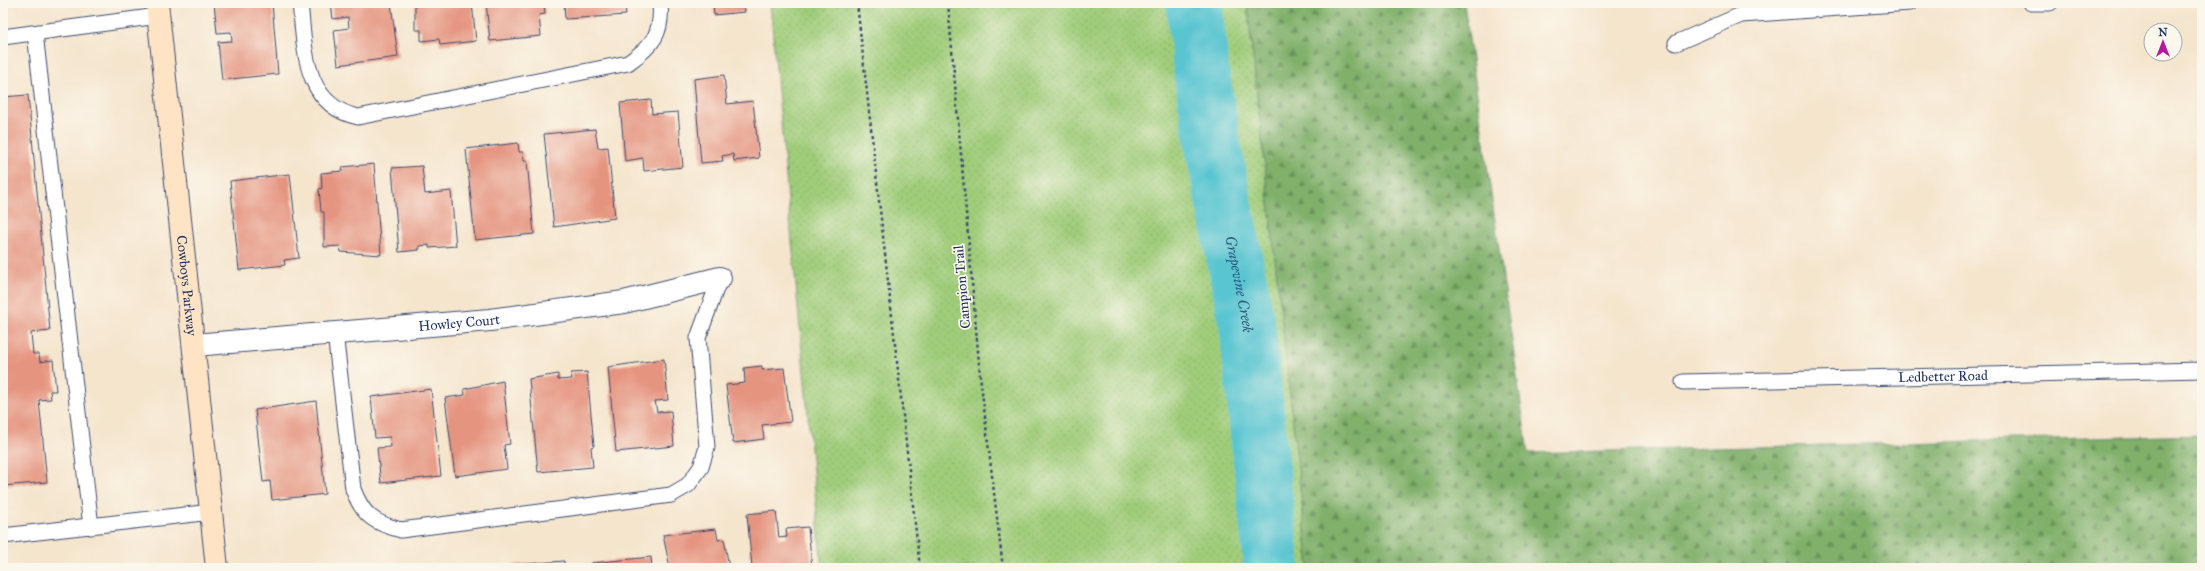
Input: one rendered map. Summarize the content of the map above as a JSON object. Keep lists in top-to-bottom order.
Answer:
{
  "streets": {
    "street": ["Cowboys Parkway", "Howley Court"],
    "lane": ["Ledbetter Road"],
    "path": ["Campion Trail"]
  },
  "crossings": [
    ["Cowboys Parkway", "Howley Court"]
  ],
  "water": ["Grapevine Creek"],
  "north": "top"
}
